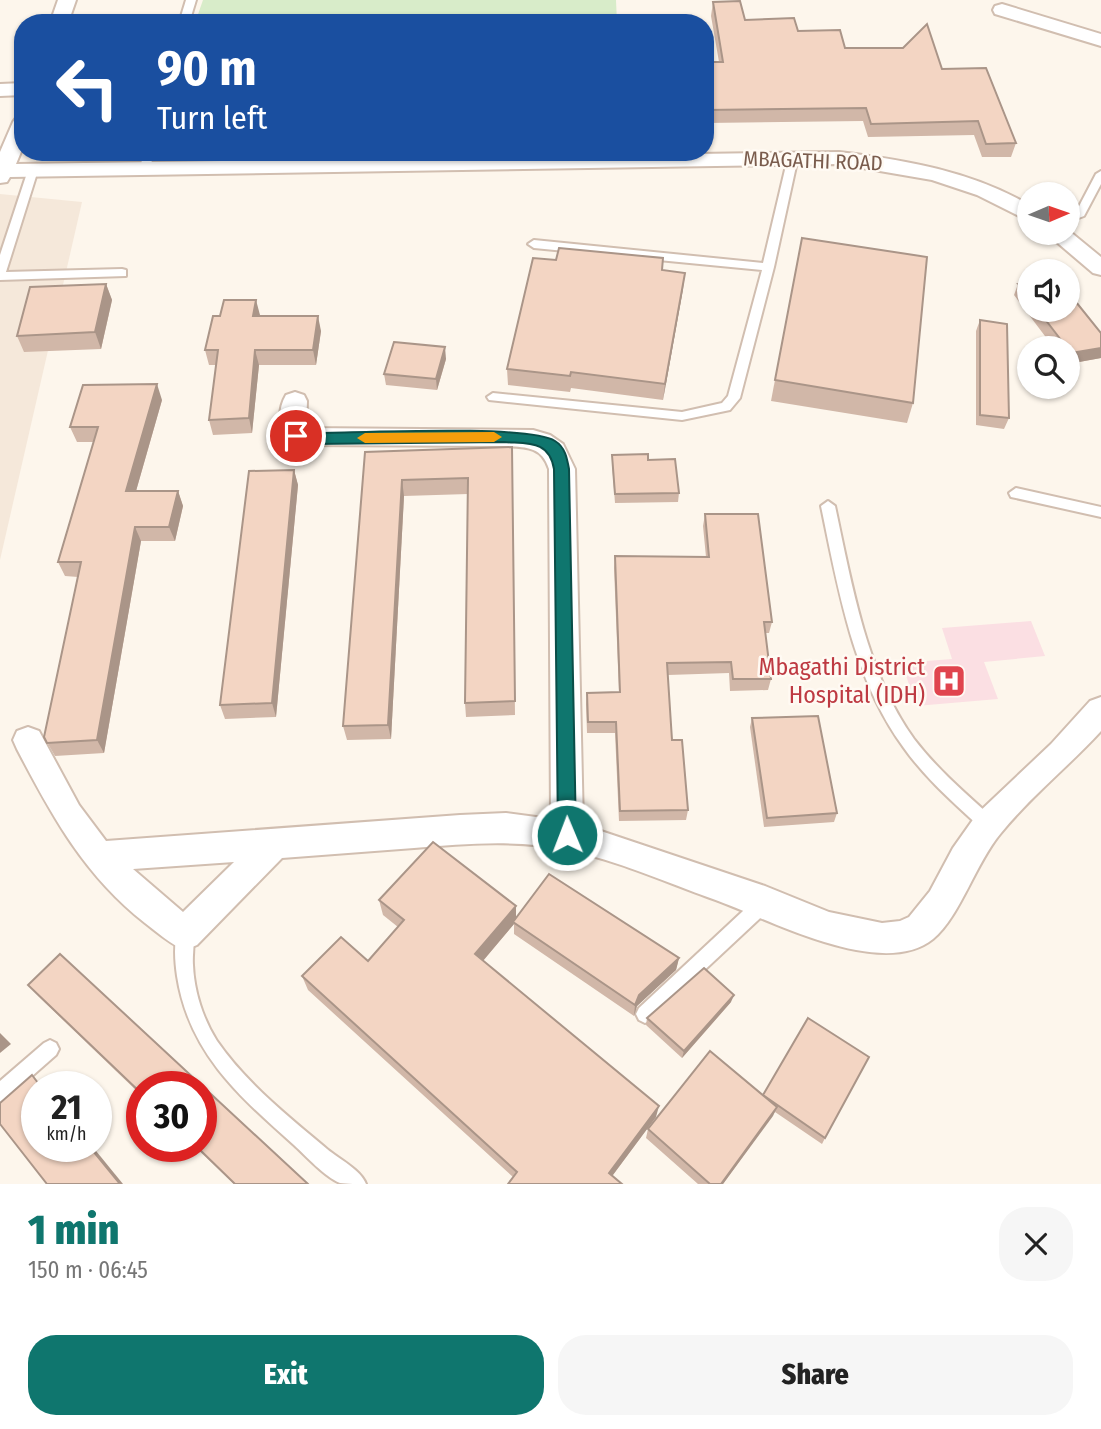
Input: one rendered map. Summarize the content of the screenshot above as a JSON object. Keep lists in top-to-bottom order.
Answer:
{
  "streets": {
    "street": ["MBAGATHI ROAD"]
  },
  "places": {
    "hospital": ["Mbagathi District Hospital (IDH)"]
  },
  "north": "right",
  "page": {
    "turn": ["90 m", "Turn left"],
    "speed": "21 km/h",
    "limit": "30",
    "heading": ["1 min", "150 m · 06:45"],
    "buttons": ["Exit", "Share"]
  }
}
